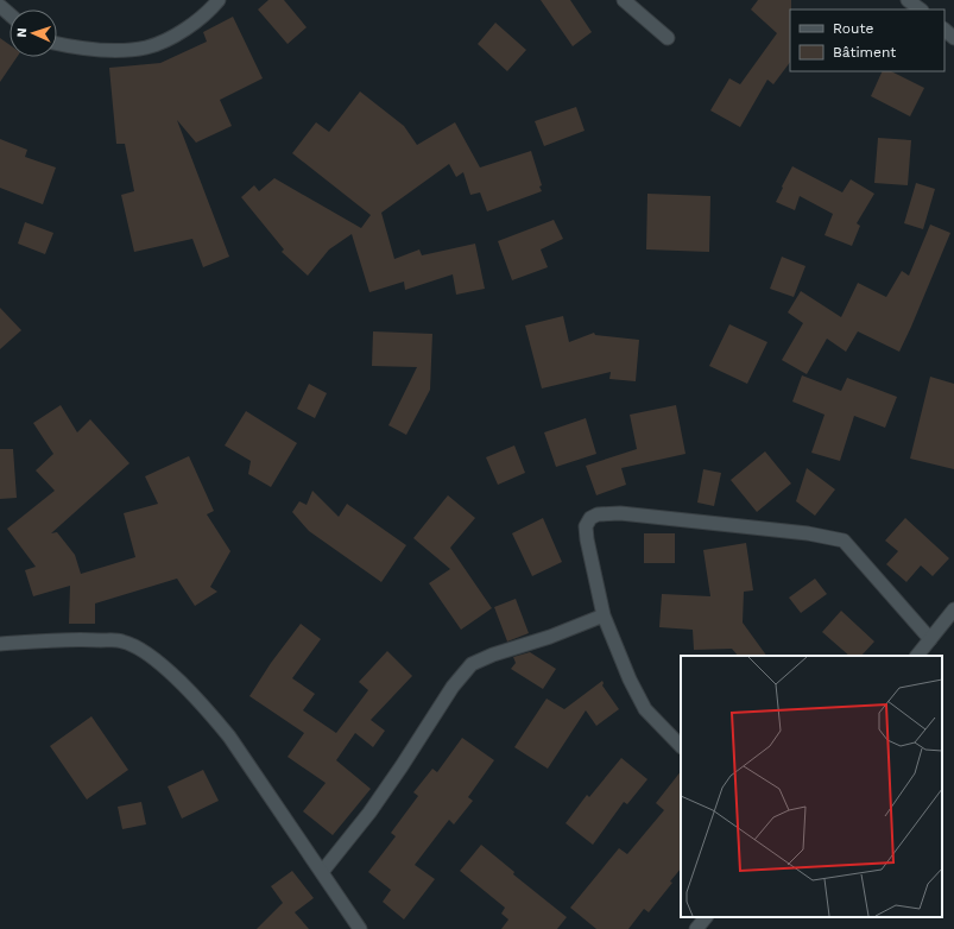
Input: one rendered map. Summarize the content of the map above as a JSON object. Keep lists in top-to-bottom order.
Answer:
{
  "legend": ["Route", "Bâtiment"],
  "north": "left"
}
